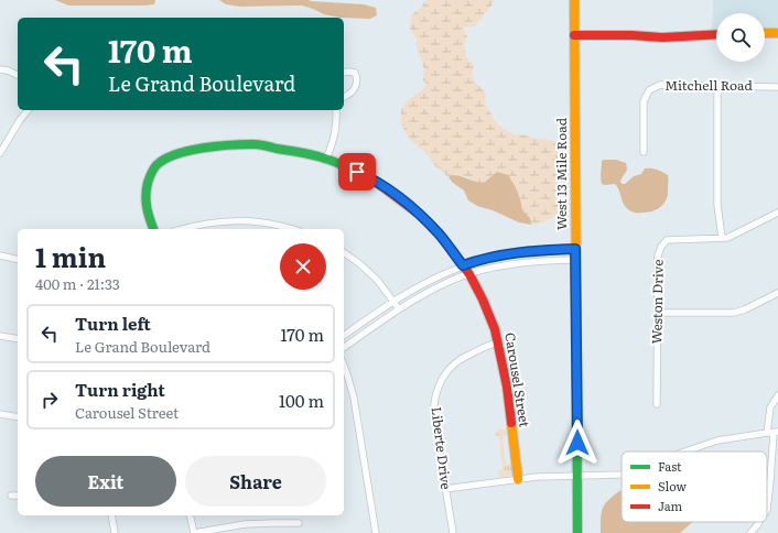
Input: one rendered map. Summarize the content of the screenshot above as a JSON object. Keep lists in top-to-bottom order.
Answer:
{
  "streets": {
    "street": [
      "Mitchell Road",
      "West 13 Mile Road",
      "Weston Drive",
      "Carousel Street",
      "Liberte Drive"
    ]
  },
  "crossings": [
    ["Carousel Street", "Liberte Drive"]
  ],
  "legend": ["Fast", "Slow", "Jam"],
  "page": {
    "turn": ["170 m", "Le Grand Boulevard"],
    "heading": ["1 min", "400 m · 21:33"],
    "list": [
      {
        "name": "Turn left",
        "note": "Le Grand Boulevard",
        "value": "170 m"
      },
      {
        "name": "Turn right",
        "note": "Carousel Street",
        "value": "100 m"
      }
    ],
    "buttons": ["Exit", "Share"]
  }
}
